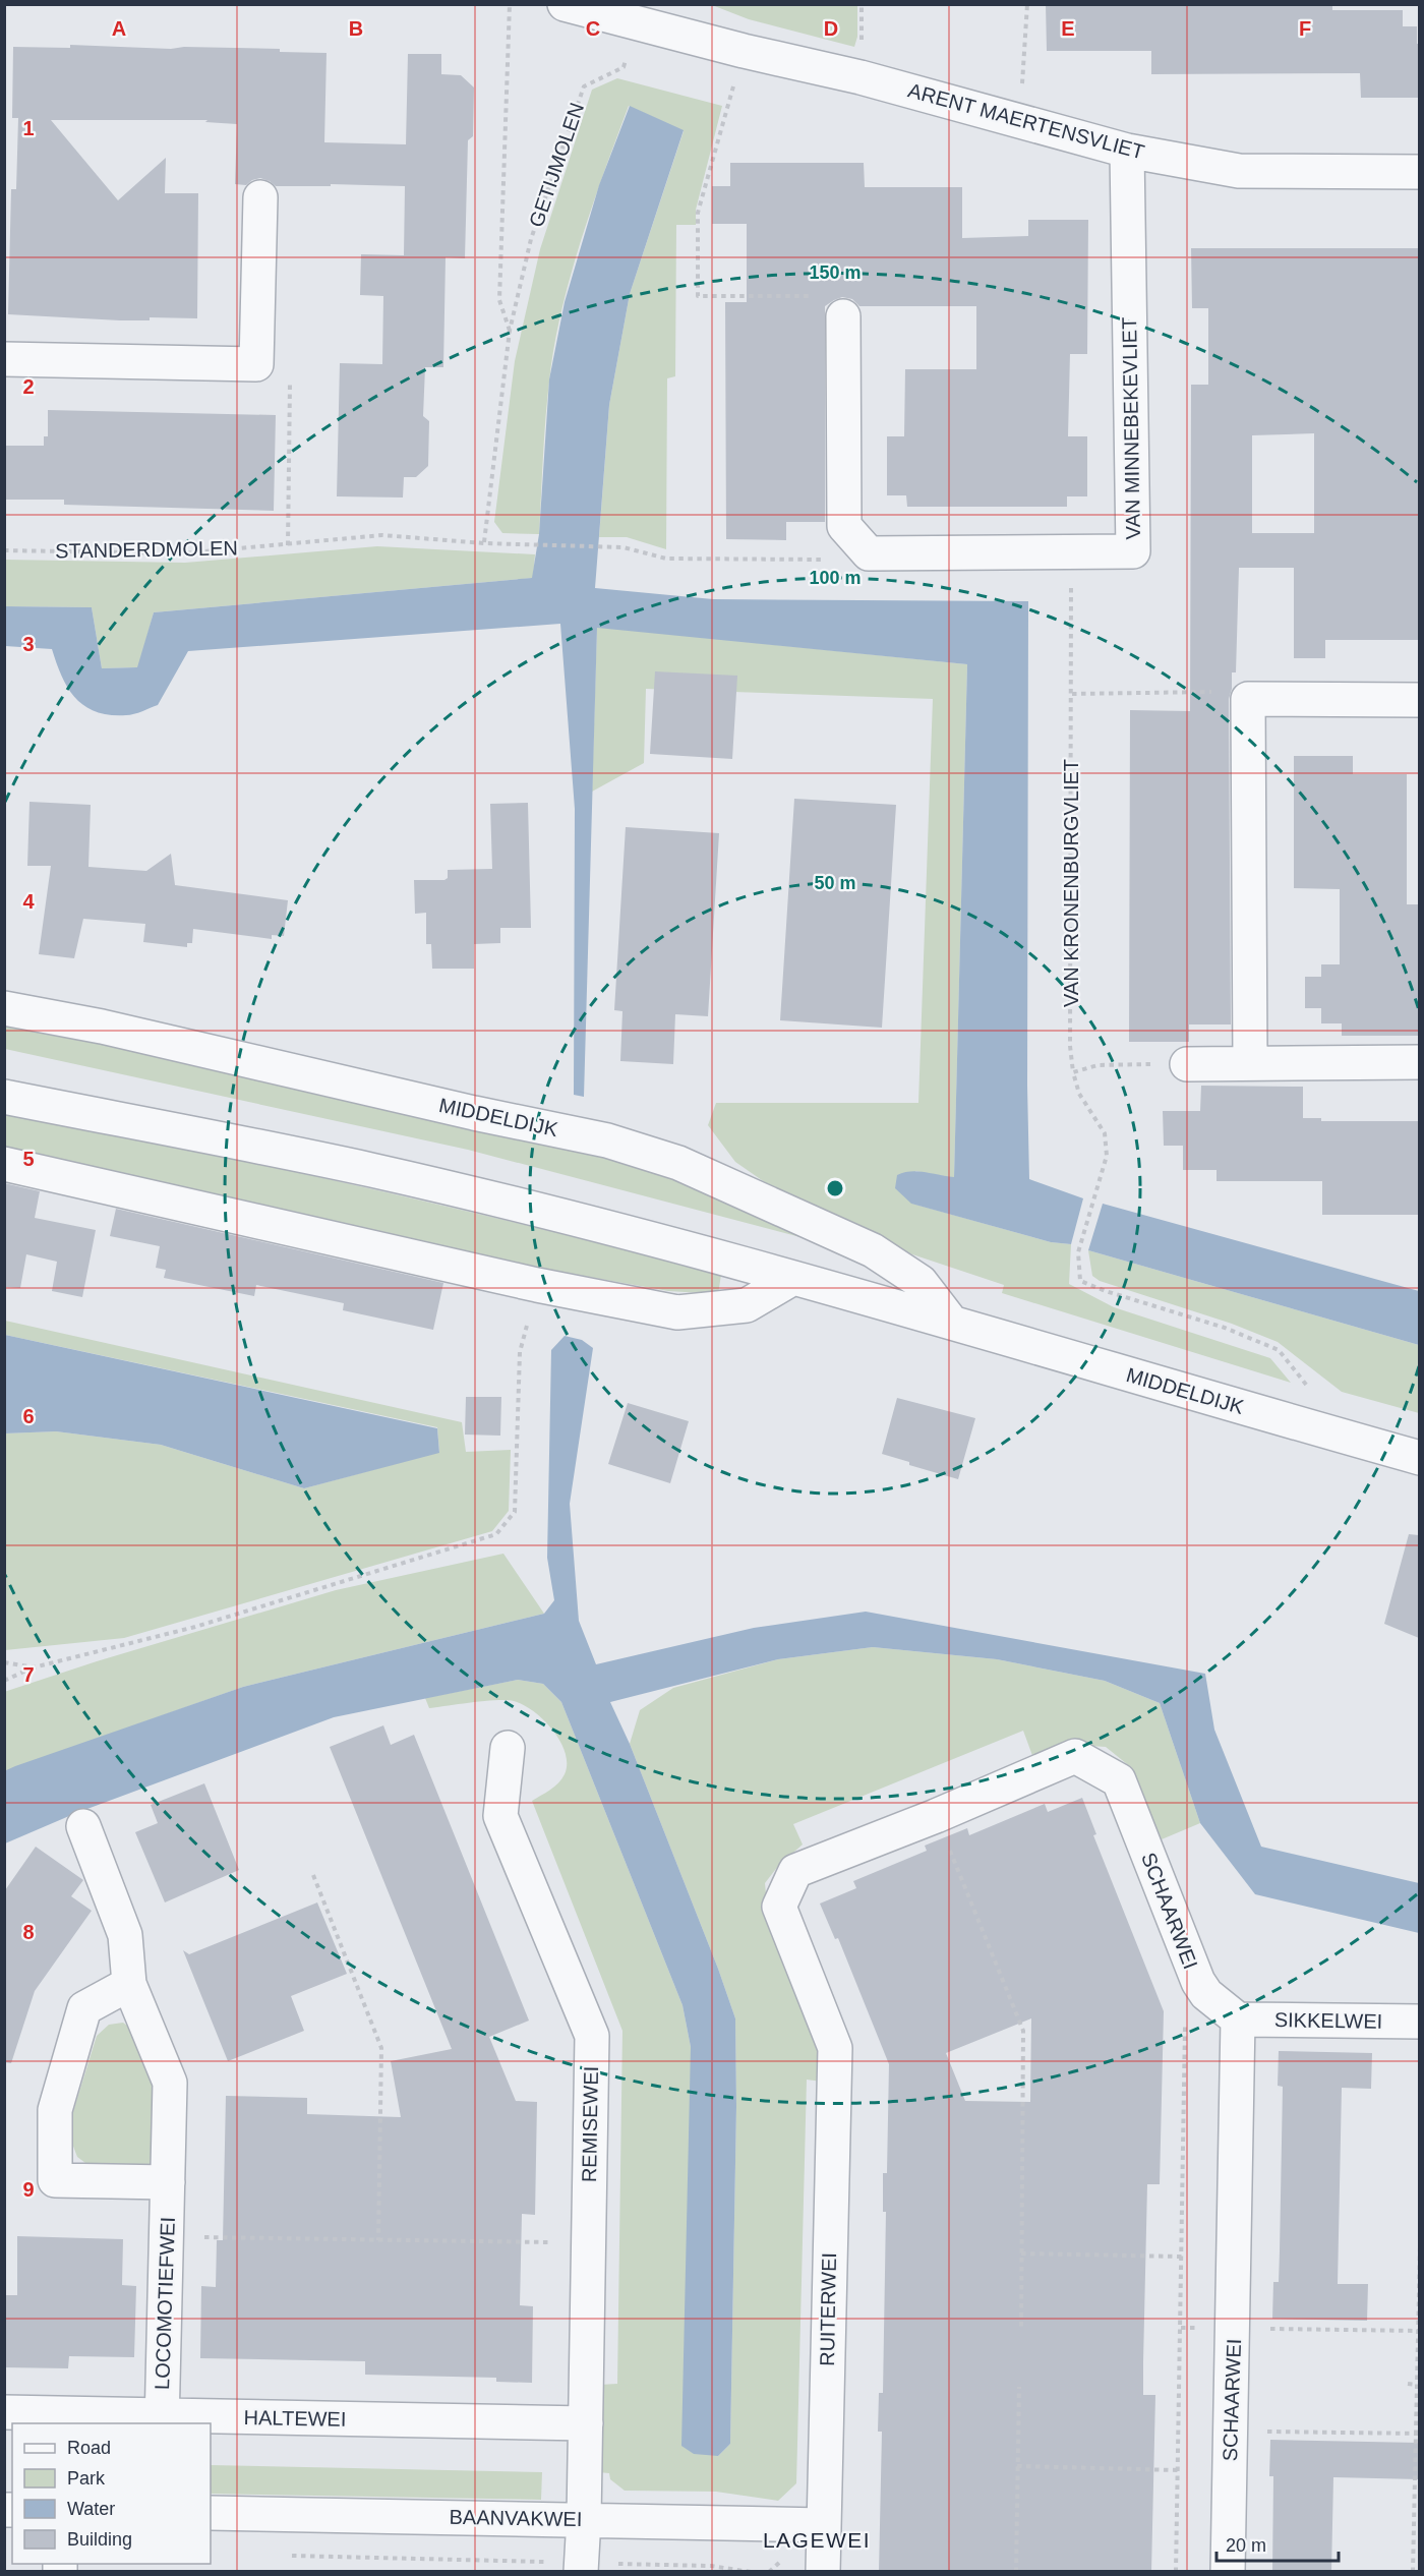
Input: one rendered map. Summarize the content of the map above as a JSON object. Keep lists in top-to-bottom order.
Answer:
{
  "streets": {
    "street": [
      "ARENT MAERTENSVLIET",
      "VAN MINNEBEKEVLIET",
      "MIDDELDIJK",
      "SCHAARWEI",
      "SIKKELWEI",
      "REMISEWEI",
      "LOCOMOTIEFWEI",
      "RUITERWEI",
      "HALTEWEI",
      "BAANVAKWEI"
    ],
    "path": ["GETIJMOLEN", "STANDERDMOLEN", "VAN KRONENBURGVLIET"]
  },
  "crossings": [
    ["ARENT MAERTENSVLIET", "GETIJMOLEN"],
    ["ARENT MAERTENSVLIET", "VAN MINNEBEKEVLIET"],
    ["GETIJMOLEN", "STANDERDMOLEN"],
    ["VAN MINNEBEKEVLIET", "STANDERDMOLEN"],
    ["VAN MINNEBEKEVLIET", "VAN KRONENBURGVLIET"],
    ["SCHAARWEI", "SIKKELWEI"],
    ["SCHAARWEI", "RUITERWEI"],
    ["REMISEWEI", "HALTEWEI"],
    ["REMISEWEI", "BAANVAKWEI"],
    ["LOCOMOTIEFWEI", "HALTEWEI"],
    ["RUITERWEI", "BAANVAKWEI"]
  ],
  "districts": ["LAGEWEI"],
  "legend": [
    "Road",
    "Park",
    "Water",
    "Building"
  ],
  "scale_bar": "20 m",
  "grid": {
    "columns": [
      "A",
      "B",
      "C",
      "D",
      "E",
      "F"
    ],
    "rows": [
      "1",
      "2",
      "3",
      "4",
      "5",
      "6",
      "7",
      "8",
      "9"
    ]
  },
  "rings": ["150 m", "100 m", "50 m"]
}
